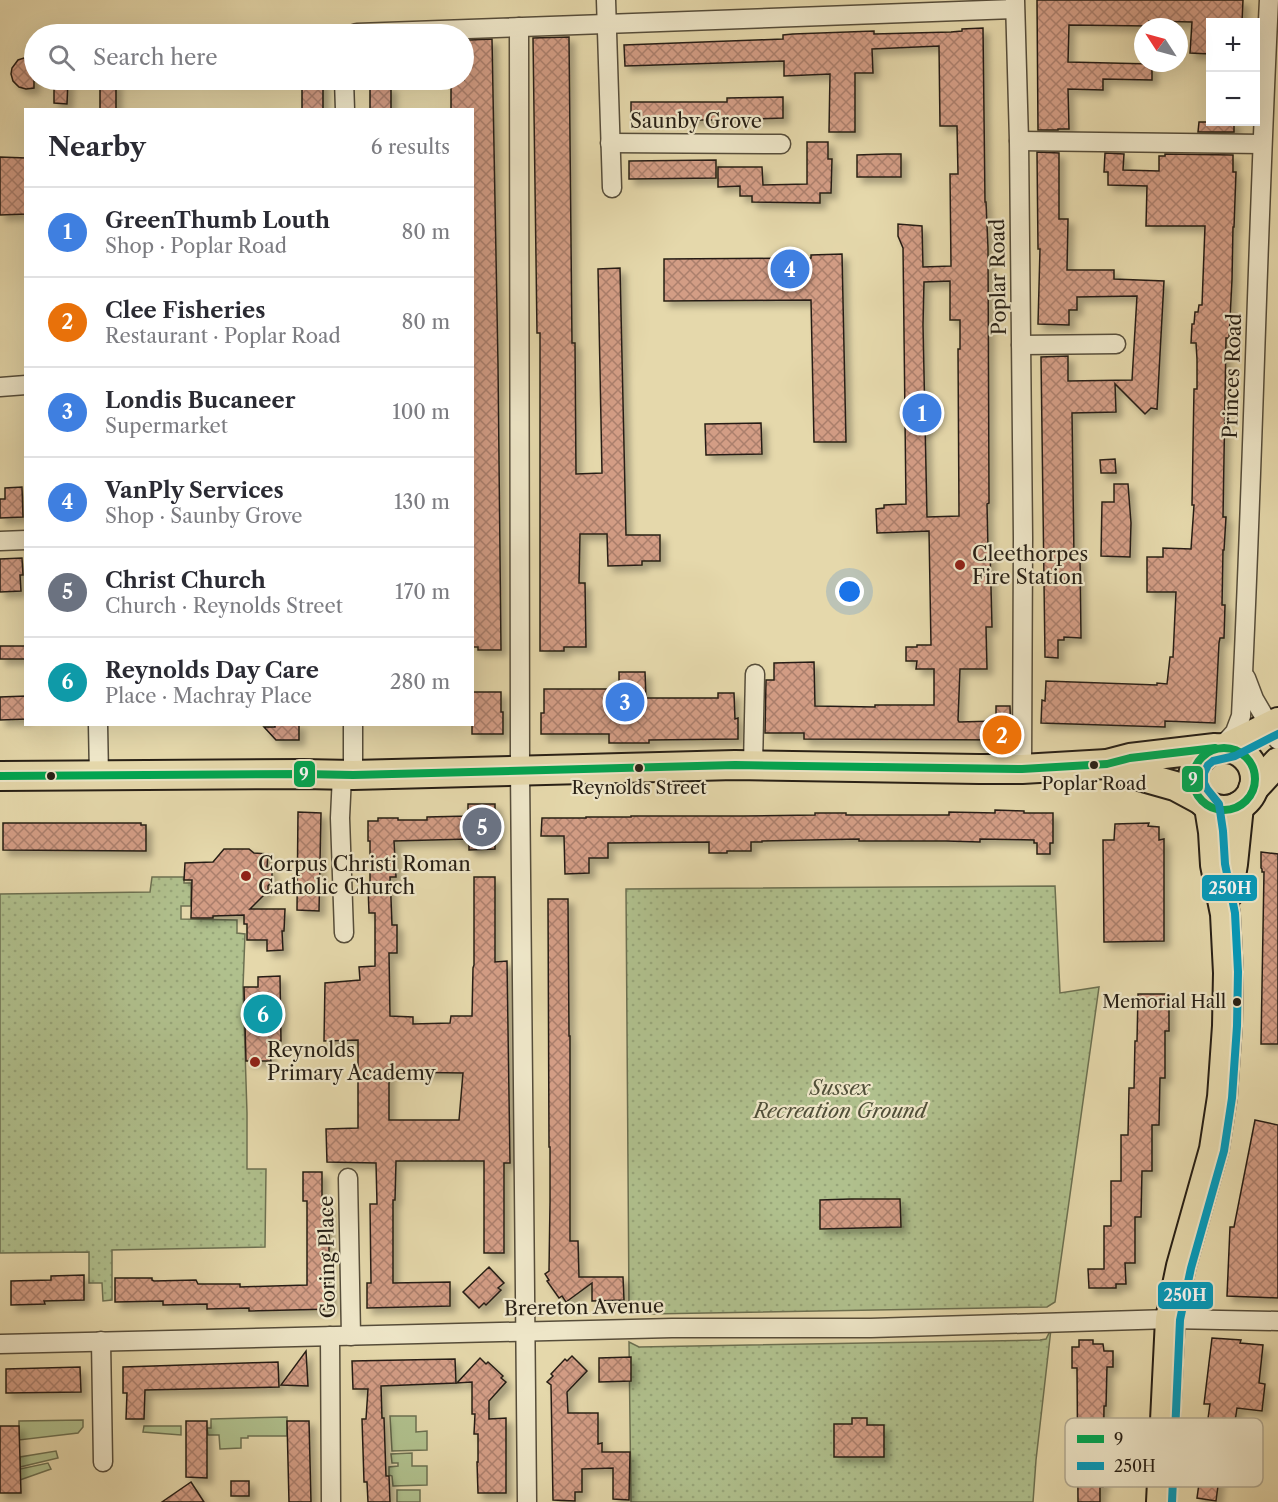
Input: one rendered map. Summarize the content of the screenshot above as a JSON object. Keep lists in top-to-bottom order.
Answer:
{
  "streets": {
    "street": [
      "Saunby Grove",
      "Poplar Road",
      "Princes Road",
      "Goring Place",
      "Brereton Avenue"
    ]
  },
  "crossings": [
    ["Goring Place", "Brereton Avenue"]
  ],
  "parks": ["Sussex Recreation Ground"],
  "places": [
    "Cleethorpes Fire Station",
    "Poplar Road",
    "Reynolds Street",
    "Corpus Christi Roman Catholic Church",
    "Memorial Hall",
    "Reynolds Primary Academy"
  ],
  "lines": ["transit line 250H", "transit line 9"],
  "legend": ["9", "250H"],
  "north": "top left",
  "page": {
    "map_buttons": ["+", "−"],
    "search": "Search here",
    "heading": ["Nearby", "6 results"],
    "list": [
      {
        "mark": "1",
        "name": "GreenThumb Louth",
        "note": "Shop · Poplar Road",
        "value": "80 m"
      },
      {
        "mark": "2",
        "name": "Clee Fisheries",
        "note": "Restaurant · Poplar Road",
        "value": "80 m"
      },
      {
        "mark": "3",
        "name": "Londis Bucaneer",
        "note": "Supermarket",
        "value": "100 m"
      },
      {
        "mark": "4",
        "name": "VanPly Services",
        "note": "Shop · Saunby Grove",
        "value": "130 m"
      },
      {
        "mark": "5",
        "name": "Christ Church",
        "note": "Church · Reynolds Street",
        "value": "170 m"
      },
      {
        "mark": "6",
        "name": "Reynolds Day Care",
        "note": "Place · Machray Place",
        "value": "280 m"
      }
    ],
    "pins": [
      "4",
      "1",
      "3",
      "2",
      "5",
      "6"
    ]
  }
}
